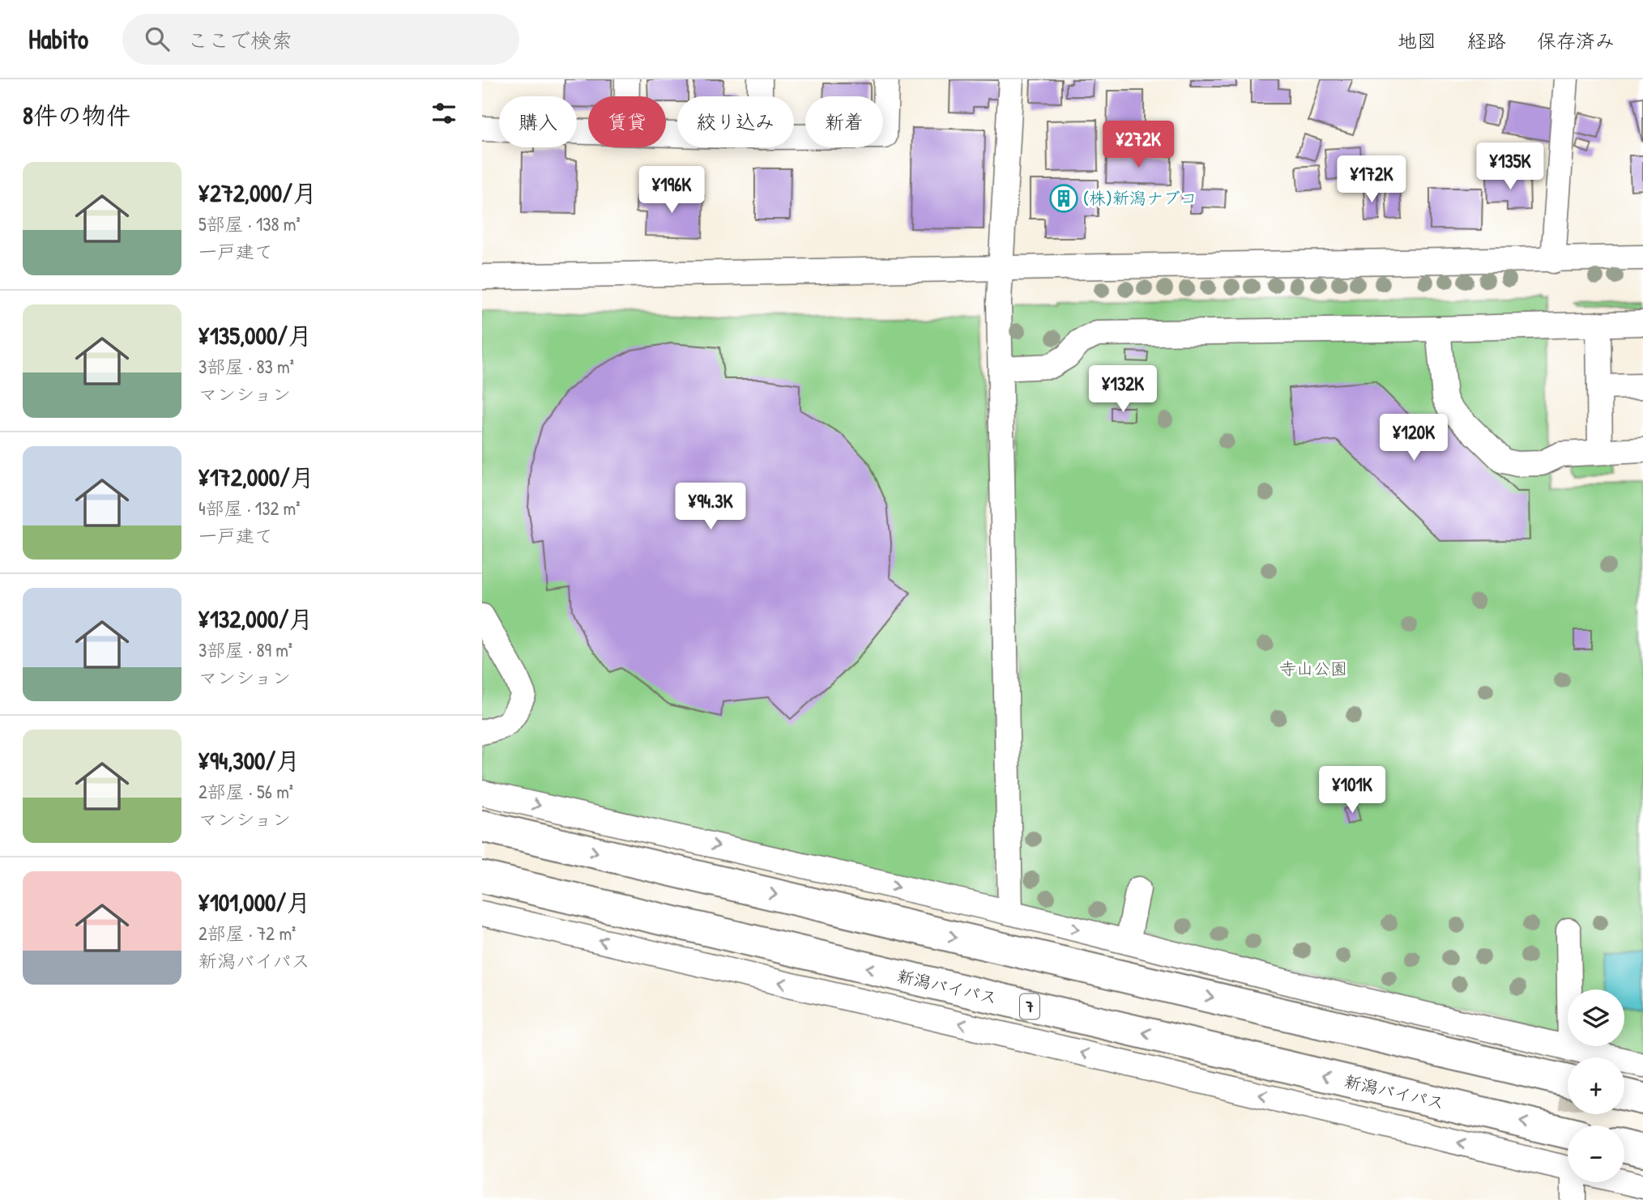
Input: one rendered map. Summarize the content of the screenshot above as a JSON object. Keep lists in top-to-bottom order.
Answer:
{
  "streets": {
    "highway": ["新潟バイパス", "7"]
  },
  "parks": ["寺山公園"],
  "places": {
    "building": ["(株)新潟ナブコ"]
  },
  "page": {
    "header": "Habito",
    "search": "ここで検索",
    "nav": ["地図", "経路", "保存済み"],
    "heading": "8件の物件",
    "chip": [
      "購入",
      "賃貸",
      "絞り込み",
      "新着"
    ],
    "price": [
      "¥272K",
      "¥135K",
      "¥172K",
      "¥196K",
      "¥132K",
      "¥120K",
      "¥94.3K",
      "¥101K"
    ],
    "list": [
      {
        "name": "¥272,000/月",
        "note": "5部屋 · 138 m² · 一戸建て"
      },
      {
        "name": "¥135,000/月",
        "note": "3部屋 · 83 m² · マンション"
      },
      {
        "name": "¥172,000/月",
        "note": "4部屋 · 132 m² · 一戸建て"
      },
      {
        "name": "¥132,000/月",
        "note": "3部屋 · 89 m² · マンション"
      },
      {
        "name": "¥94,300/月",
        "note": "2部屋 · 56 m² · マンション"
      },
      {
        "name": "¥101,000/月",
        "note": "2部屋 · 72 m² · 新潟バイパス"
      }
    ],
    "map_buttons": ["+", "−"]
  }
}
